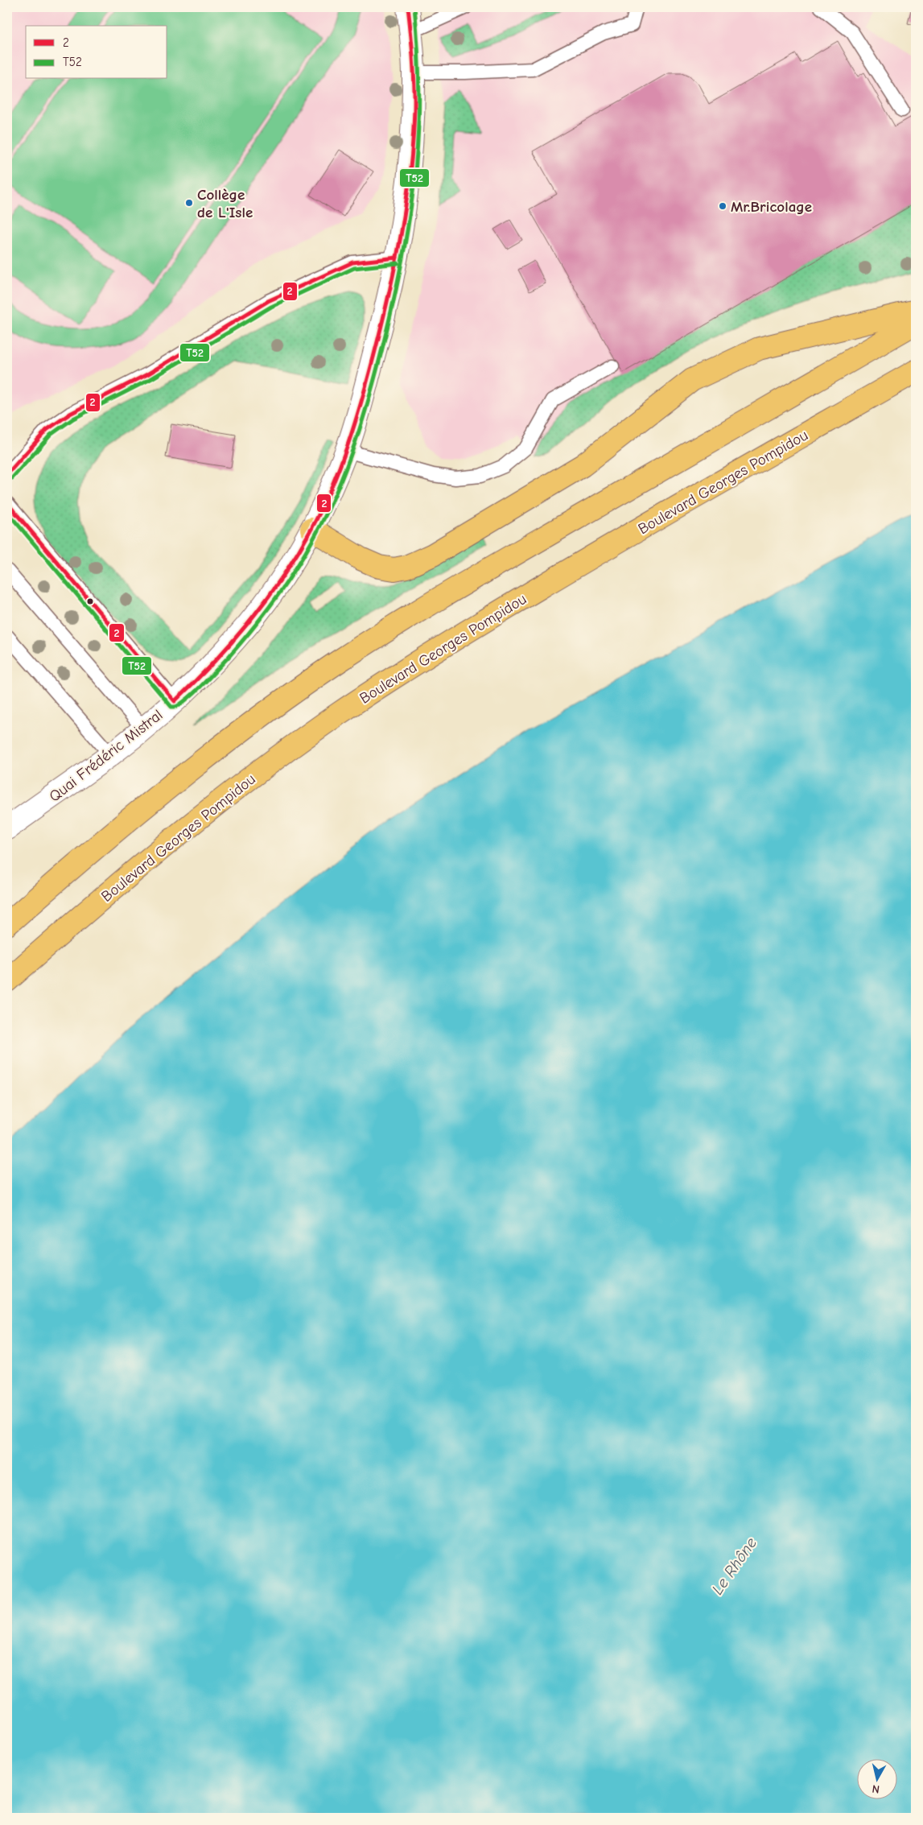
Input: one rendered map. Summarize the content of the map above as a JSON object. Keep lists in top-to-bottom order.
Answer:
{
  "streets": {
    "main road": ["Boulevard Georges Pompidou"],
    "street": ["Quai Frédéric Mistral"]
  },
  "water": ["Le Rhône"],
  "places": ["Collège de L'Isle", "Mr.Bricolage"],
  "lines": ["transit line 2", "transit line T52"],
  "legend": ["2", "T52"],
  "north": "bottom"
}
